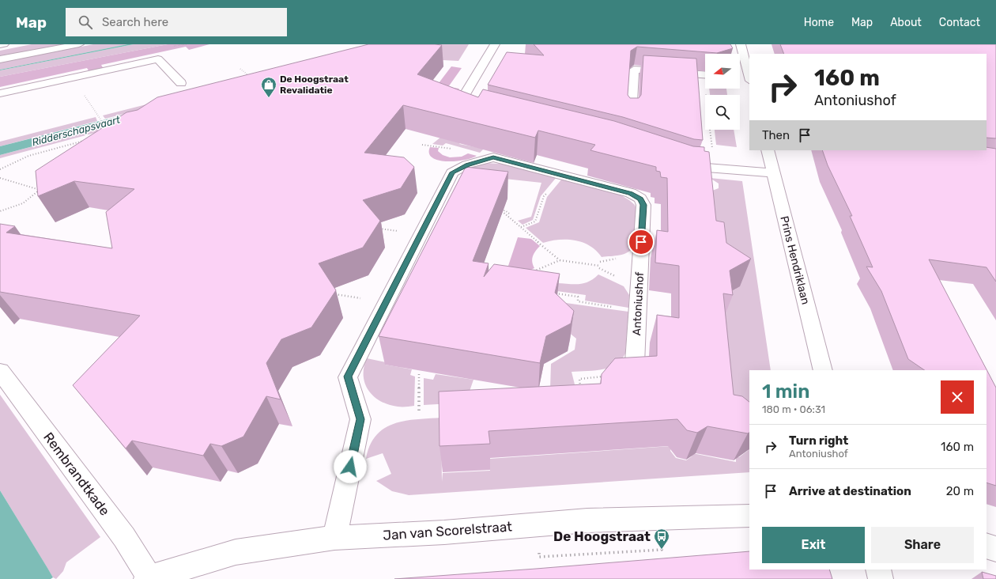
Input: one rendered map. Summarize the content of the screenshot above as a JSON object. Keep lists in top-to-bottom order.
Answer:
{
  "streets": {
    "street": [
      "Prins Hendriklaan",
      "Antoniushof",
      "Rembrandtkade",
      "Jan van Scorelstraat"
    ]
  },
  "crossings": [
    ["Antoniushof", "Jan van Scorelstraat"],
    ["Rembrandtkade", "Jan van Scorelstraat"]
  ],
  "water": ["Ridderschapsvaart"],
  "places": {
    "shop": ["De Hoogstraat Revalidatie"],
    "bus stop": ["De Hoogstraat"]
  },
  "north": "left",
  "page": {
    "header": "Map",
    "search": "Search here",
    "nav": [
      "Home",
      "Map",
      "About",
      "Contact"
    ],
    "turn": ["160 m", "Antoniushof"],
    "then": "Then",
    "heading": ["1 min", "180 m · 06:31"],
    "list": [
      {
        "name": "Turn right",
        "note": "Antoniushof",
        "value": "160 m"
      },
      {
        "name": "Arrive at destination",
        "value": "20 m"
      }
    ],
    "buttons": ["Exit", "Share"]
  }
}
